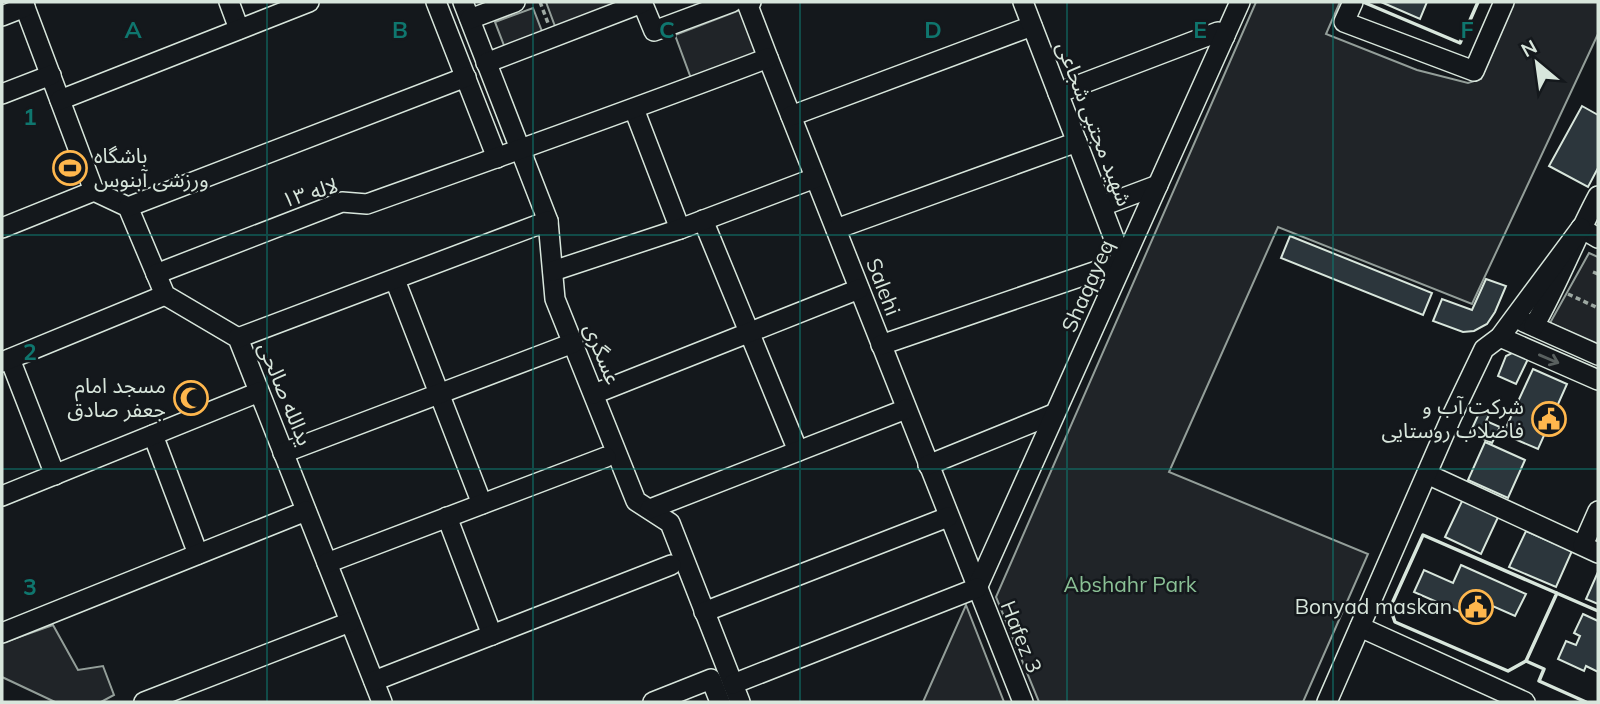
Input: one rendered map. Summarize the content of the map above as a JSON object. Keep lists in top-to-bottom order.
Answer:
{
  "streets": {
    "street": [
      "شهید مجتبی شجاعی",
      "لاله ۱۳",
      "Shaqayeq",
      "Salehi",
      "عسگری",
      "یدالله صالحی",
      "Hafez 3"
    ]
  },
  "crossings": [
    ["شهید مجتبی شجاعی", "Shaqayeq"],
    ["لاله ۱۳", "Salehi"],
    ["لاله ۱۳", "عسگری"],
    ["Shaqayeq", "Salehi"],
    ["Shaqayeq", "Hafez 3"],
    ["Salehi", "Hafez 3"]
  ],
  "parks": ["Abshahr Park"],
  "places": {
    "sports": ["باشگاه ورزشی آبنوس"],
    "mosque": ["مسجد امام جعفر صادق"],
    "public building": ["شرکت آب و فاضلاب روستایی", "Bonyad maskan"]
  },
  "north": "top left",
  "grid": {
    "columns": [
      "A",
      "B",
      "C",
      "D",
      "E",
      "F"
    ],
    "rows": ["1", "2", "3"]
  }
}
